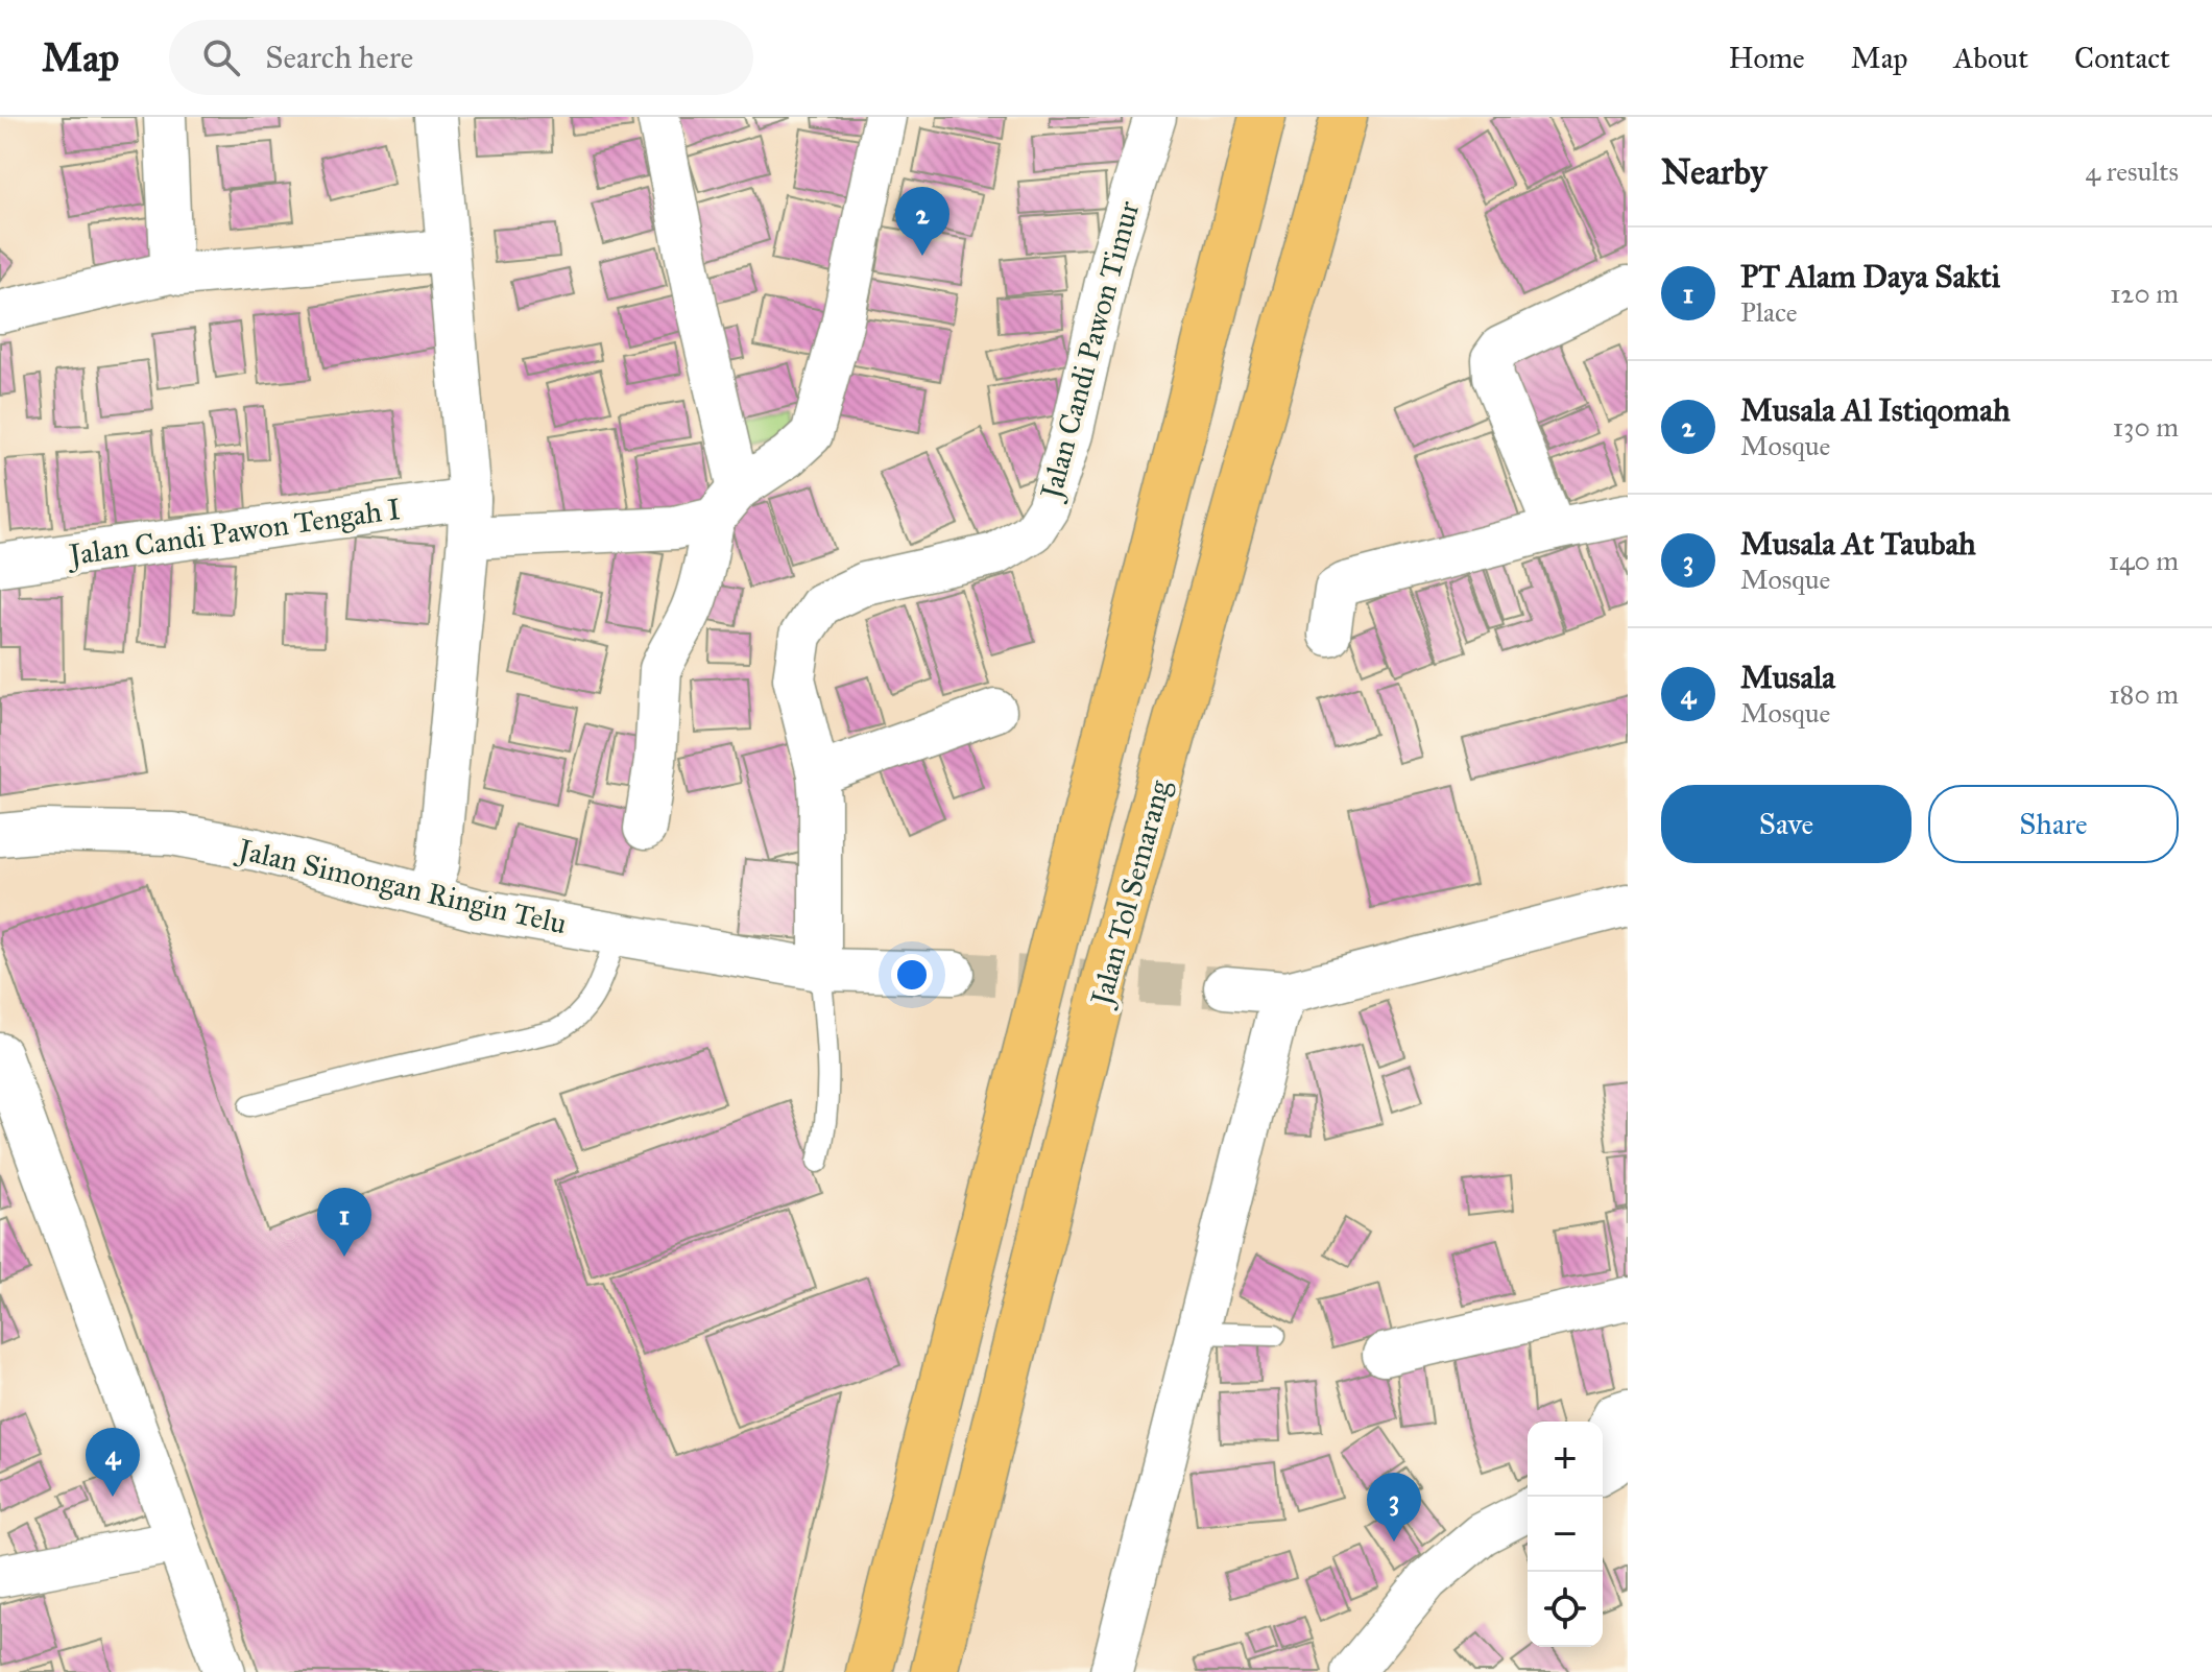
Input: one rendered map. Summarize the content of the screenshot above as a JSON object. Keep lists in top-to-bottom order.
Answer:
{
  "streets": {
    "highway": ["Jalan Tol Semarang"],
    "street": ["Jalan Candi Pawon Timur", "Jalan Candi Pawon Tengah I", "Jalan Simongan Ringin Telu"]
  },
  "crossings": [
    ["Jalan Candi Pawon Timur", "Jalan Simongan Ringin Telu"]
  ],
  "page": {
    "header": "Map",
    "search": "Search here",
    "nav": [
      "Home",
      "Map",
      "About",
      "Contact"
    ],
    "heading": ["Nearby", "4 results"],
    "pins": [
      "2",
      "1",
      "4",
      "3"
    ],
    "list": [
      {
        "mark": "1",
        "name": "PT Alam Daya Sakti",
        "note": "Place",
        "value": "120 m"
      },
      {
        "mark": "2",
        "name": "Musala Al Istiqomah",
        "note": "Mosque",
        "value": "130 m"
      },
      {
        "mark": "3",
        "name": "Musala At Taubah",
        "note": "Mosque",
        "value": "140 m"
      },
      {
        "mark": "4",
        "name": "Musala",
        "note": "Mosque",
        "value": "180 m"
      }
    ],
    "buttons": ["Save", "Share"],
    "map_buttons": ["+", "−"]
  }
}
